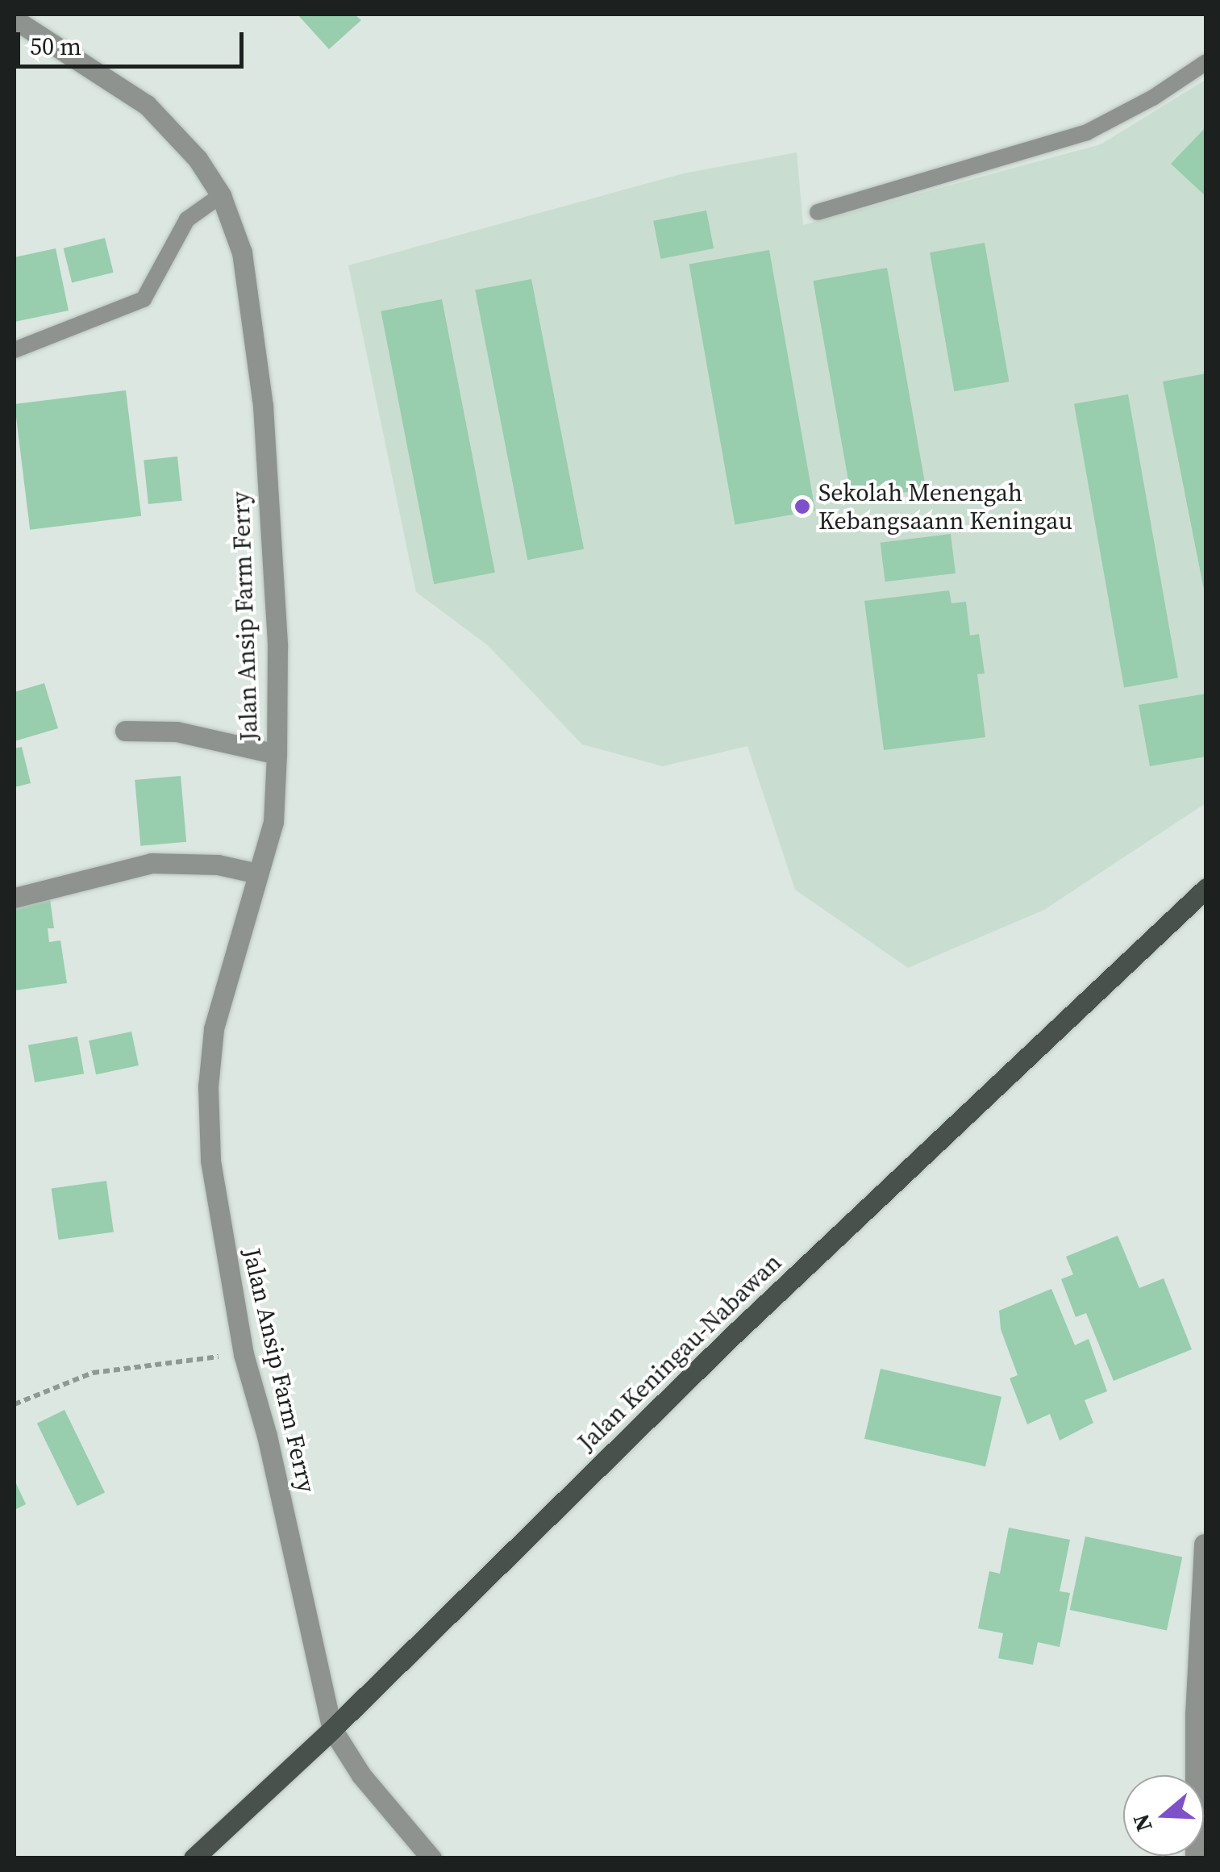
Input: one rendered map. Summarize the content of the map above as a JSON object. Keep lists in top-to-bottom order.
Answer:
{
  "streets": {
    "main road": ["Jalan Keningau-Nabawan"],
    "street": ["Jalan Ansip Farm Ferry"]
  },
  "crossings": [
    ["Jalan Ansip Farm Ferry", "Jalan Keningau-Nabawan"]
  ],
  "places": ["Sekolah Menengah Kebangsaann Keningau"],
  "scale_bar": "50 m",
  "north": "left"
}
